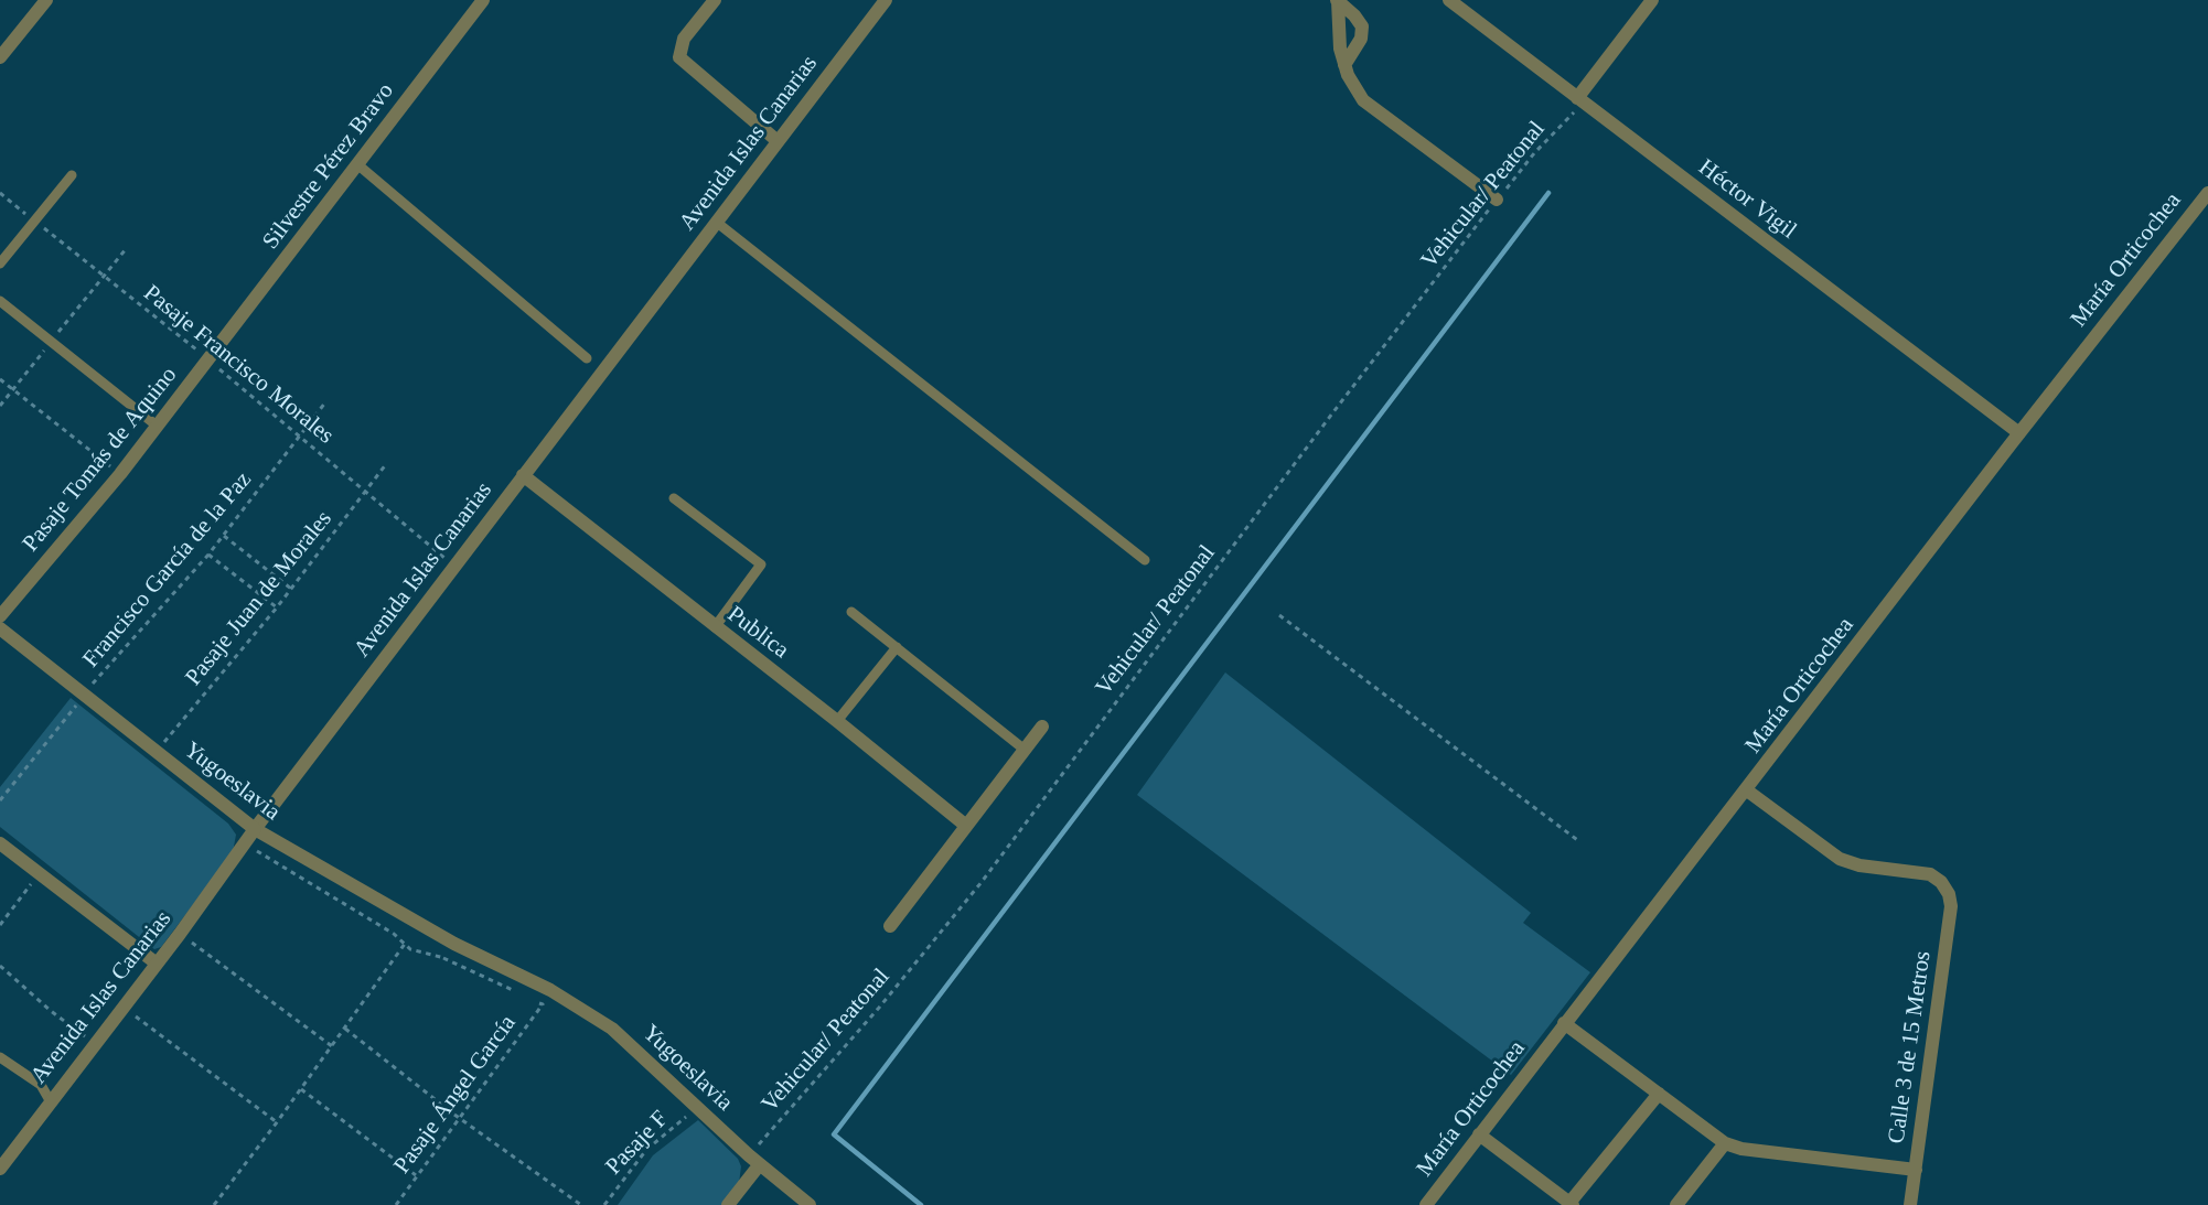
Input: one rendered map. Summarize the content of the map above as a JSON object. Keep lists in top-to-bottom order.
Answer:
{
  "streets": {
    "street": [
      "Avenida Islas Canarias",
      "Silvestre Pérez Bravo",
      "Héctor Vigil",
      "María Orticochea",
      "Pasaje Tomás de Aquino",
      "Publica",
      "Yugoeslavia",
      "Calle 3 de 15 Metros"
    ],
    "path": [
      "Vehicular/ Peatonal",
      "Pasaje Francisco Morales",
      "Francisco García de la Paz",
      "Pasaje Juan de Morales",
      "Pasaje Ángel García",
      "Pasaje F"
    ]
  },
  "crossings": [
    ["Avenida Islas Canarias", "Pasaje Francisco Morales"],
    ["Avenida Islas Canarias", "Publica"],
    ["Avenida Islas Canarias", "Yugoeslavia"],
    ["Silvestre Pérez Bravo", "Pasaje Francisco Morales"],
    ["Silvestre Pérez Bravo", "Pasaje Tomás de Aquino"],
    ["Vehicular/ Peatonal", "Héctor Vigil"],
    ["Vehicular/ Peatonal", "Yugoeslavia"],
    ["Héctor Vigil", "María Orticochea"],
    ["María Orticochea", "Calle 3 de 15 Metros"],
    ["Pasaje Francisco Morales", "Pasaje Tomás de Aquino"],
    ["Pasaje Francisco Morales", "Francisco García de la Paz"],
    ["Pasaje Francisco Morales", "Pasaje Juan de Morales"],
    ["Francisco García de la Paz", "Yugoeslavia"],
    ["Pasaje Juan de Morales", "Yugoeslavia"],
    ["Yugoeslavia", "Pasaje F"]
  ]
}
